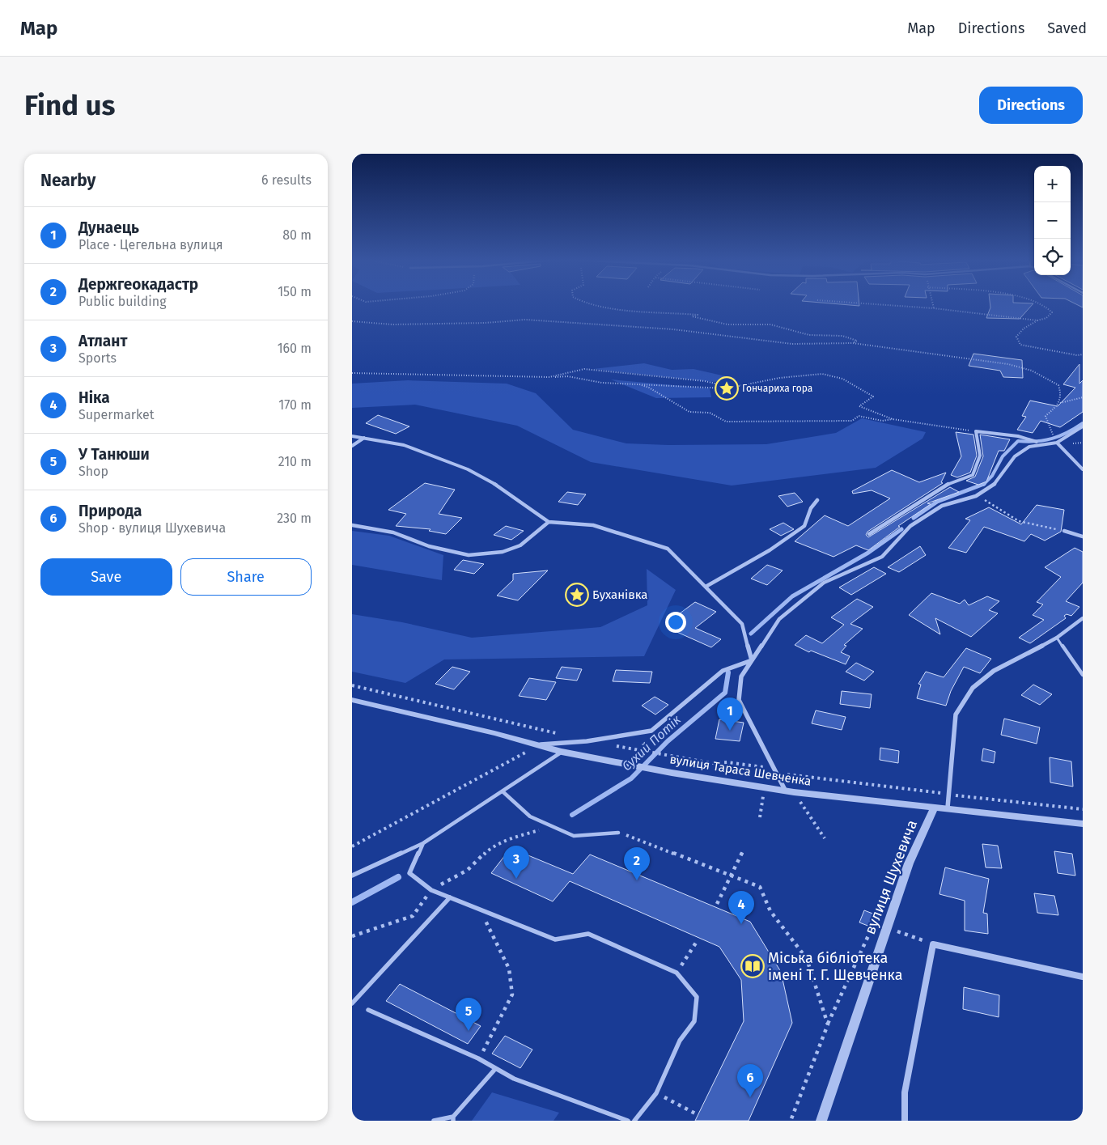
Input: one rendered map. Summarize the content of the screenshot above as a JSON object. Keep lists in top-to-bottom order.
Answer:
{
  "streets": {
    "street": ["вулиця Тараса Шевченка", "вулиця Шухевича"]
  },
  "crossings": [
    ["вулиця Тараса Шевченка", "вулиця Шухевича"]
  ],
  "water": ["Сухий Потік"],
  "places": {
    "place": ["Гончариха гора", "Буханівка"],
    "library": ["Міська бібліотека імені Т. Г. Шевченка"]
  },
  "page": {
    "header": "Map",
    "nav": ["Map", "Directions", "Saved"],
    "buttons": [
      "Directions",
      ["Save", "Share"]
    ],
    "title": "Find us",
    "heading": ["Nearby", "6 results"],
    "map_buttons": ["+", "−"],
    "list": [
      {
        "mark": "1",
        "name": "Дунаець",
        "note": "Place · Цегельна вулиця",
        "value": "80 m"
      },
      {
        "mark": "2",
        "name": "Держгеокадастр",
        "note": "Public building",
        "value": "150 m"
      },
      {
        "mark": "3",
        "name": "Атлант",
        "note": "Sports",
        "value": "160 m"
      },
      {
        "mark": "4",
        "name": "Ніка",
        "note": "Supermarket",
        "value": "170 m"
      },
      {
        "mark": "5",
        "name": "У Танюши",
        "note": "Shop",
        "value": "210 m"
      },
      {
        "mark": "6",
        "name": "Природа",
        "note": "Shop · вулиця Шухевича",
        "value": "230 m"
      }
    ],
    "pins": [
      "1",
      "3",
      "2",
      "4",
      "5",
      "6"
    ]
  }
}
